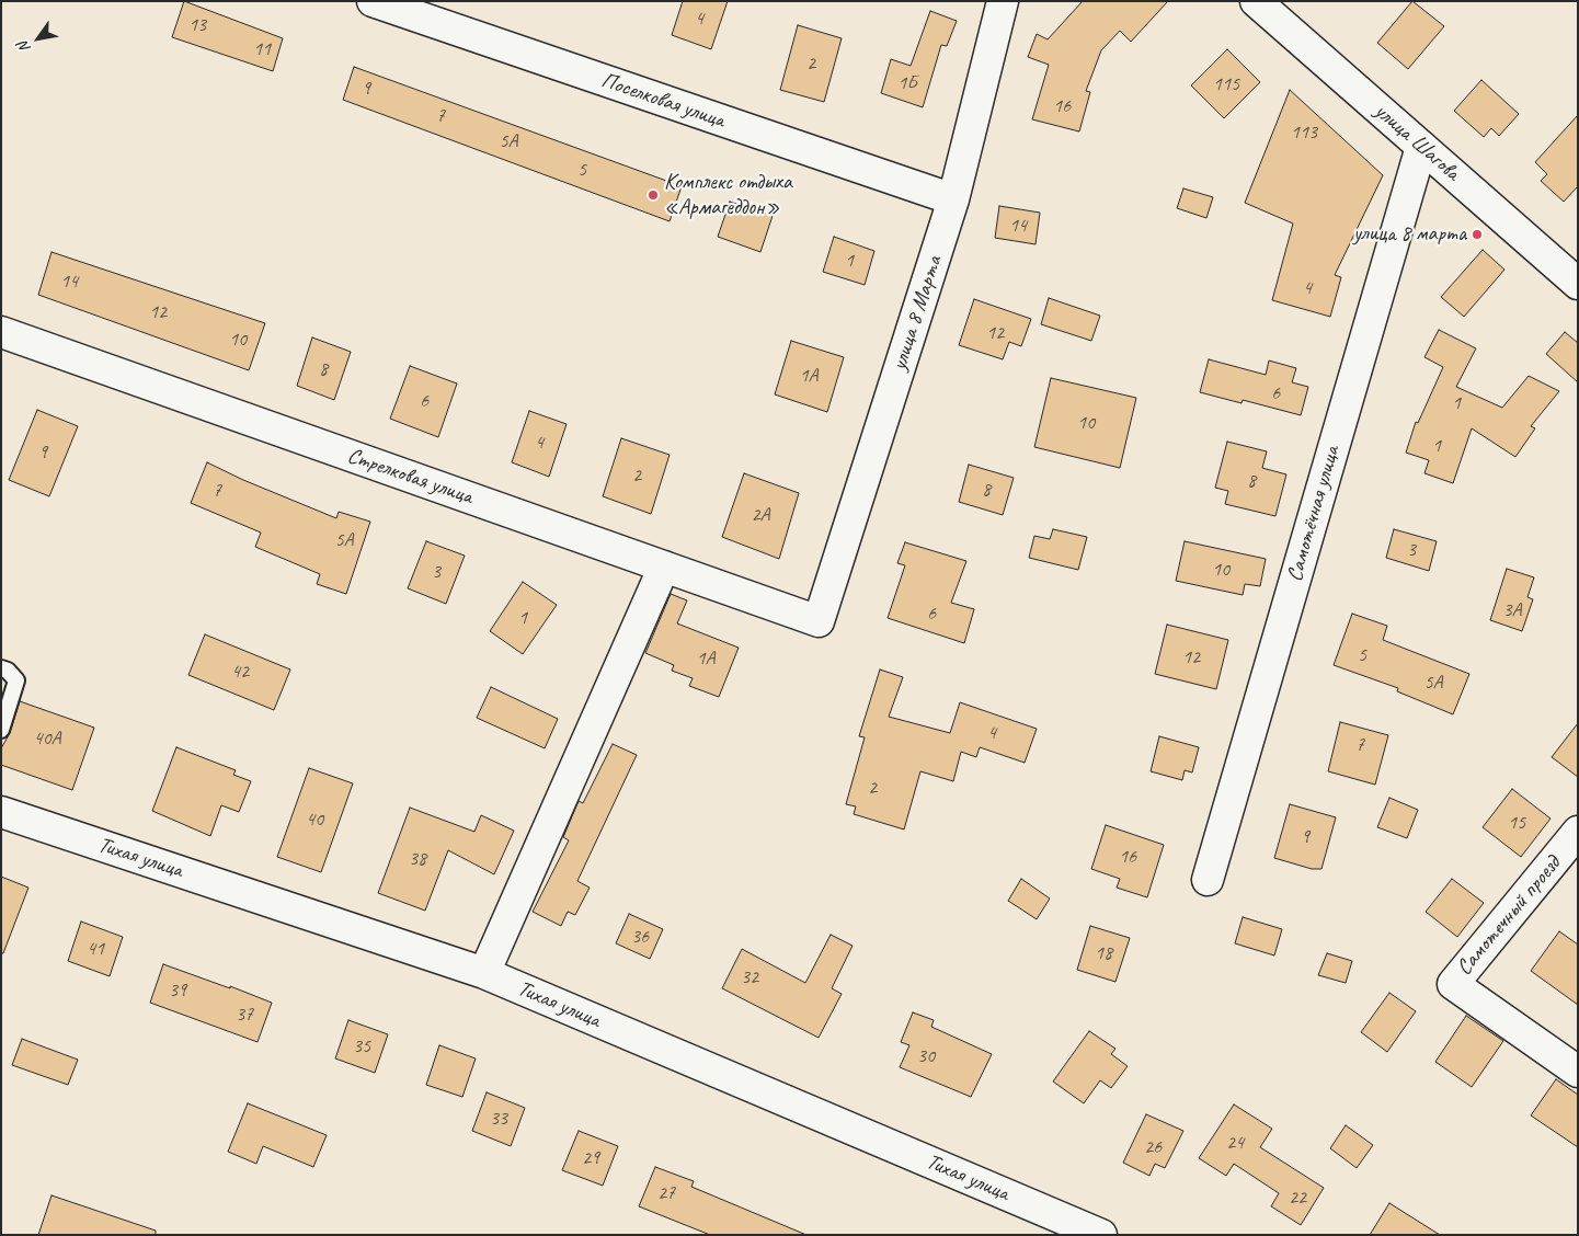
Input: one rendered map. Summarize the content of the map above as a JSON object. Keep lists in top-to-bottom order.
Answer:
{
  "streets": {
    "street": [
      "Поселковая улица",
      "улица Шагова",
      "улица 8 Марта",
      "Стрелковая улица",
      "Самотёчная улица",
      "Тихая улица",
      "Самотечный проезд"
    ]
  },
  "crossings": [
    ["Поселковая улица", "улица 8 Марта"],
    ["улица Шагова", "Самотёчная улица"],
    ["улица 8 Марта", "Стрелковая улица"]
  ],
  "places": ["Комплекс отдыха «Армагеддон»", "улица 8 марта"],
  "house_numbers": [
    "4",
    "13",
    "11",
    "2",
    "1Б",
    "115",
    "9",
    "16",
    "7",
    "113",
    "5А",
    "5",
    "14",
    "1",
    "14",
    "4",
    "12",
    "12",
    "10",
    "8",
    "1А",
    "6",
    "6",
    "1",
    "10",
    "4",
    "1",
    "9",
    "2",
    "8",
    "8",
    "7",
    "2А",
    "5А",
    "3",
    "10",
    "3",
    "3А",
    "6",
    "1",
    "5",
    "12",
    "1А",
    "42",
    "5А",
    "4",
    "40А",
    "7",
    "2",
    "40",
    "15",
    "9",
    "16",
    "38",
    "36",
    "41",
    "18",
    "32",
    "39",
    "37",
    "35",
    "30",
    "33",
    "24",
    "26",
    "29",
    "27",
    "22"
  ],
  "north": "bottom left"
}
